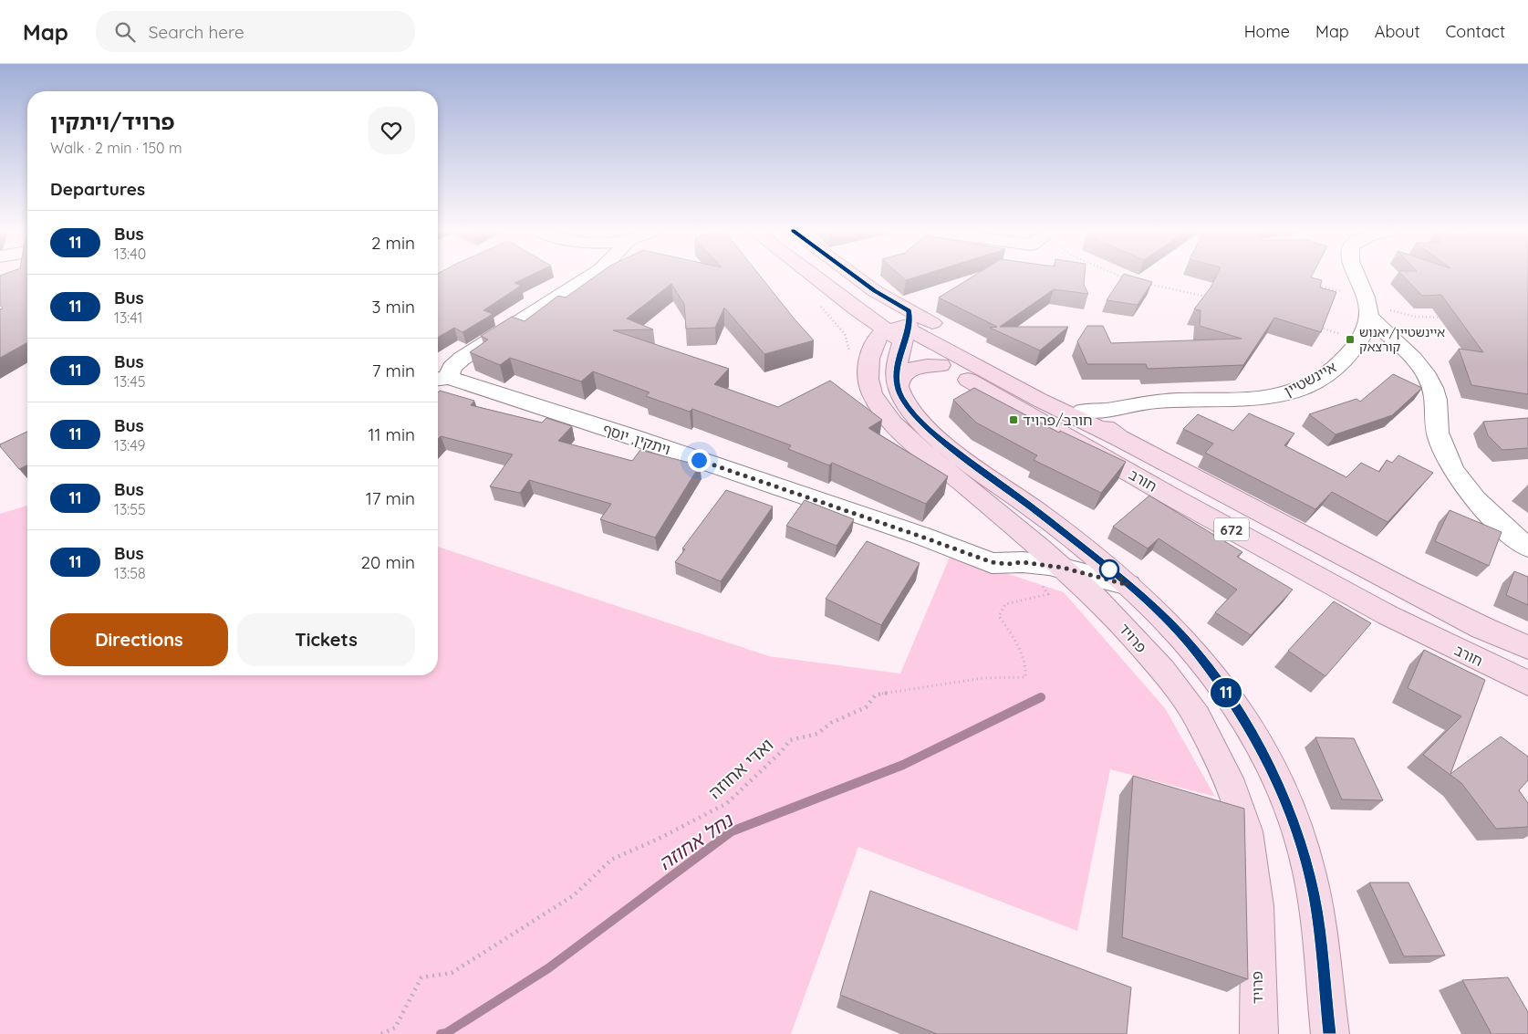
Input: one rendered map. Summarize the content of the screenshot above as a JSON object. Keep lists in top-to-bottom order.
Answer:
{
  "streets": {
    "main road": ["חורב", "672", "פרויד"],
    "street": ["איינשטיין", "ויתקין, יוסף"],
    "path": ["ואדי אחוזה"]
  },
  "crossings": [
    ["איינשטיין", "חורב"],
    ["ויתקין, יוסף", "פרויד"],
    ["חורב", "פרויד"]
  ],
  "water": ["נחל אחוזה"],
  "places": {
    "transit": ["איינשטיין/יאנוש קורצאק", "חורב/פרויד"]
  },
  "lines": ["bus line 11"],
  "page": {
    "header": "Map",
    "search": "Search here",
    "nav": [
      "Home",
      "Map",
      "About",
      "Contact"
    ],
    "on_map": "11",
    "heading": [
      ["פרויד/ויתקין", "Walk · 2 min · 150 m"],
      "Departures"
    ],
    "list": [
      {
        "mark": "11",
        "name": "Bus",
        "note": "13:40",
        "value": "2 min"
      },
      {
        "mark": "11",
        "name": "Bus",
        "note": "13:41",
        "value": "3 min"
      },
      {
        "mark": "11",
        "name": "Bus",
        "note": "13:45",
        "value": "7 min"
      },
      {
        "mark": "11",
        "name": "Bus",
        "note": "13:49",
        "value": "11 min"
      },
      {
        "mark": "11",
        "name": "Bus",
        "note": "13:55",
        "value": "17 min"
      },
      {
        "mark": "11",
        "name": "Bus",
        "note": "13:58",
        "value": "20 min"
      }
    ],
    "buttons": ["Directions", "Tickets"]
  }
}
